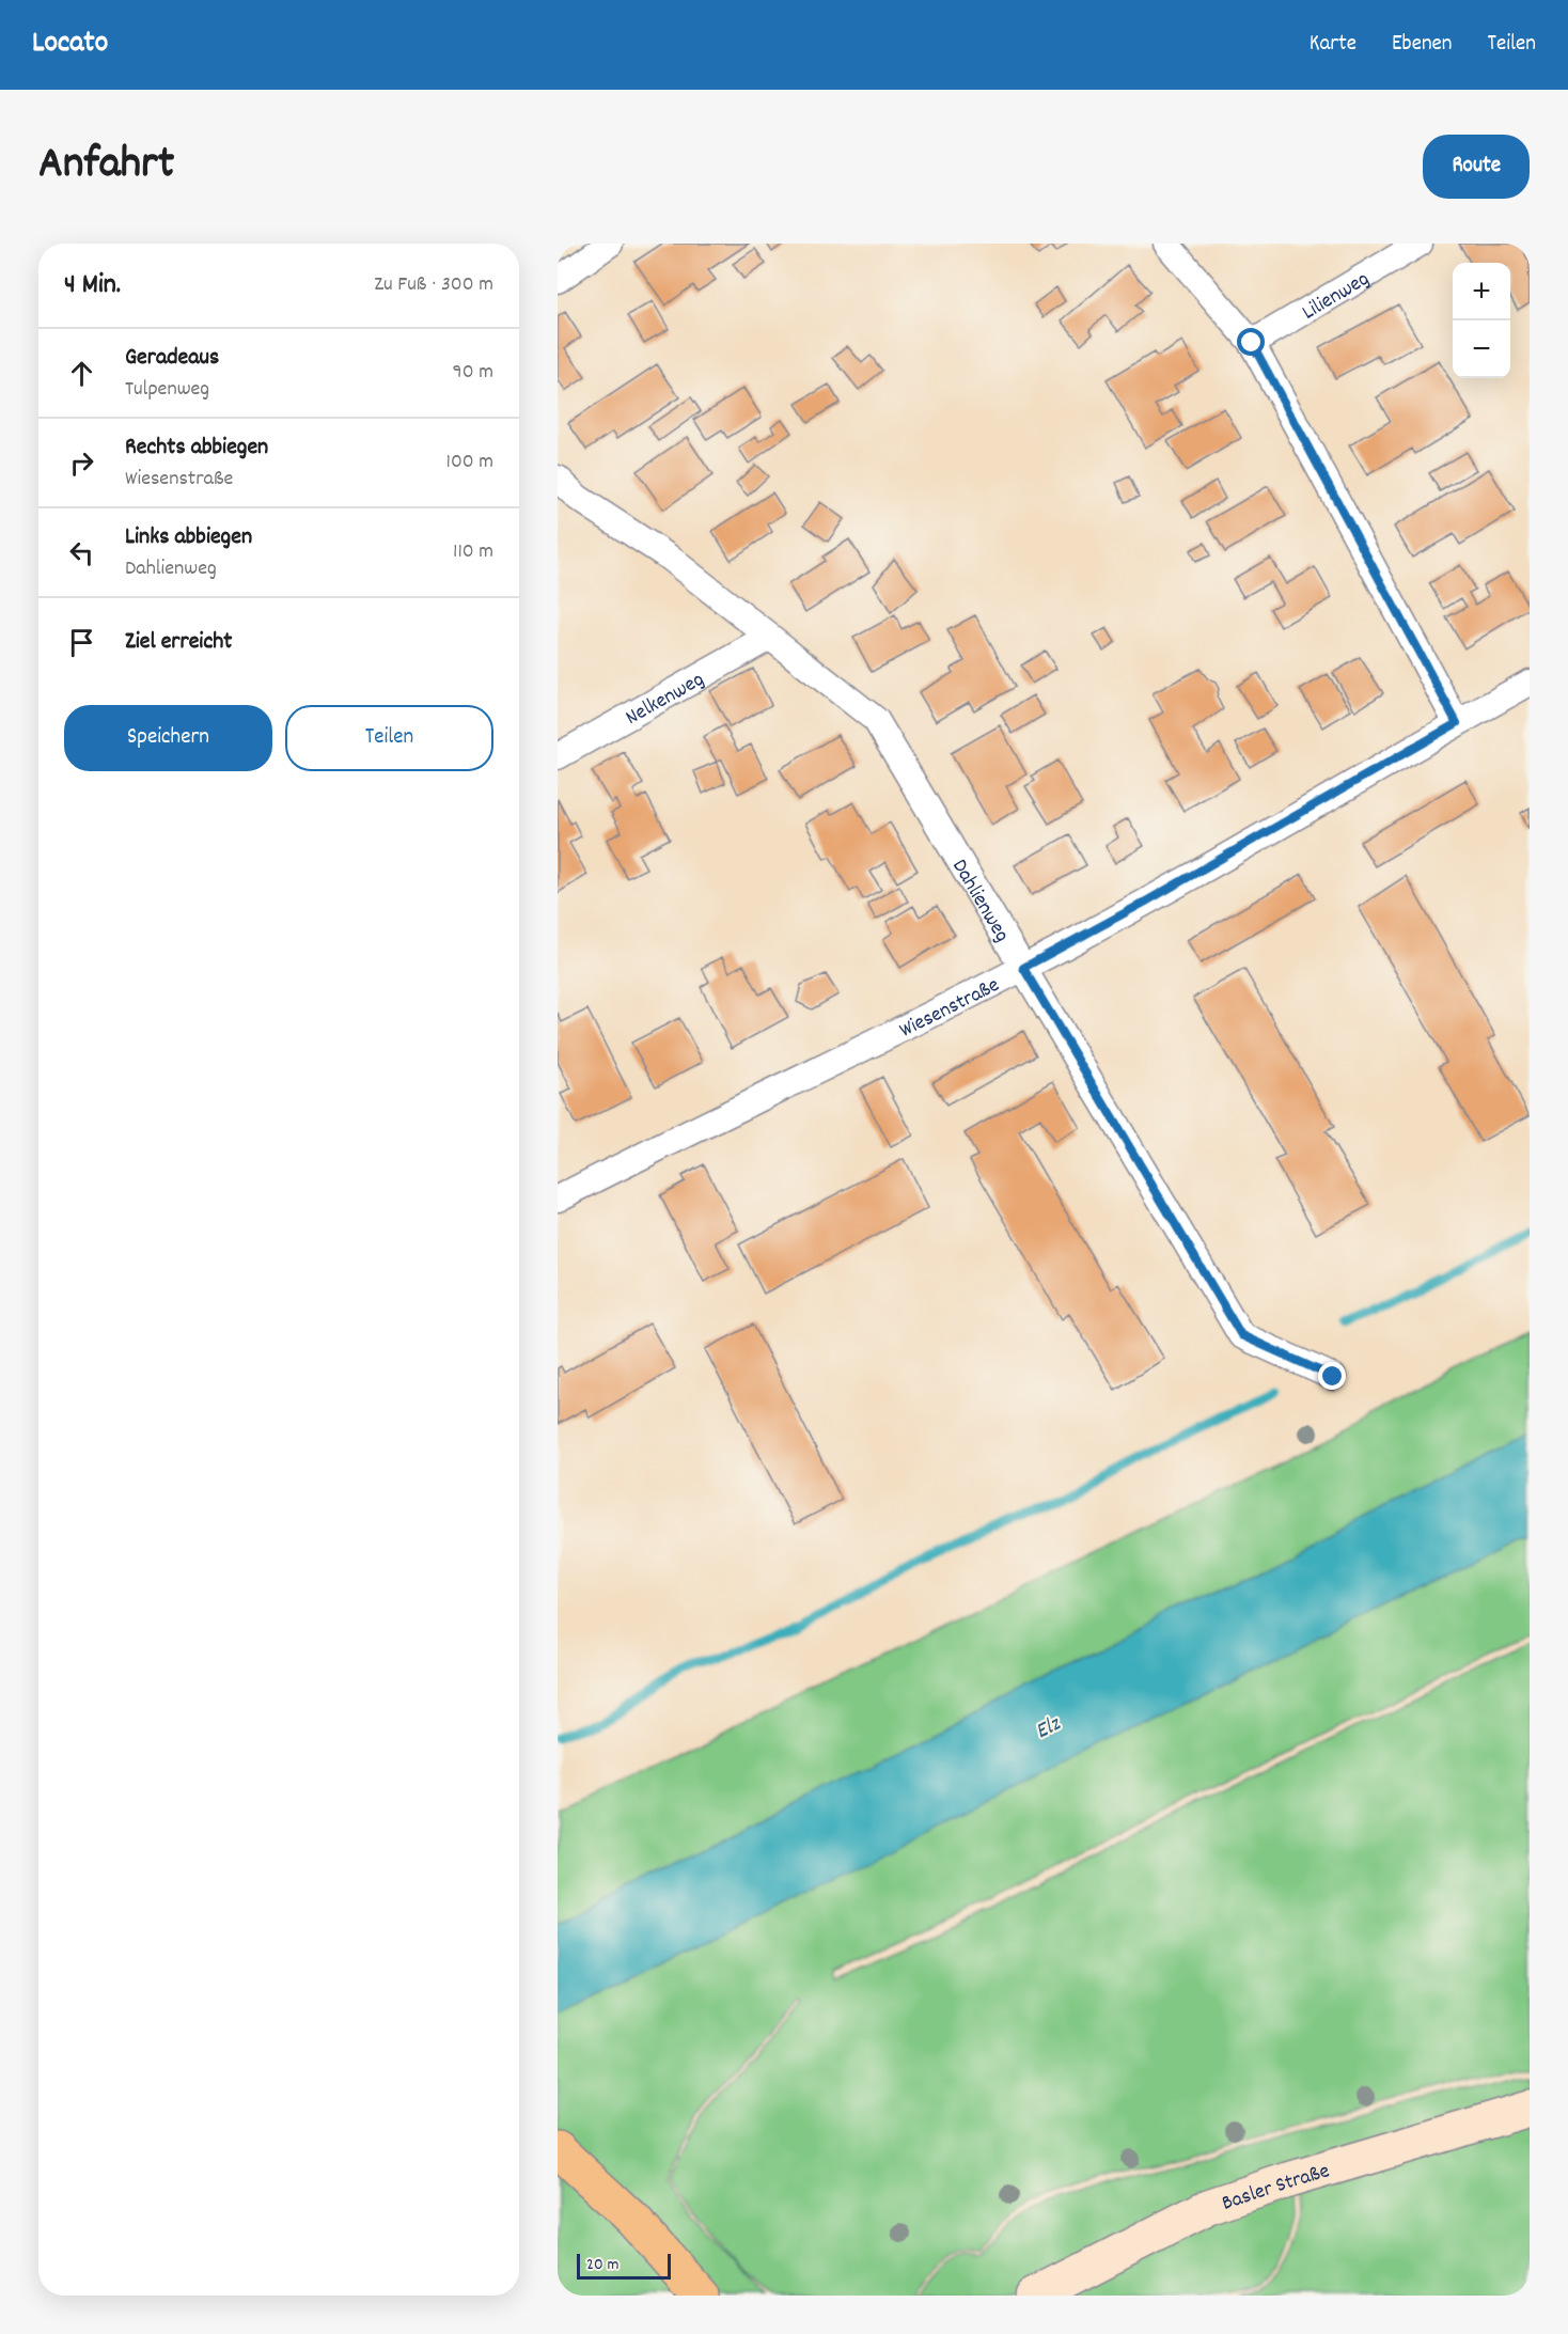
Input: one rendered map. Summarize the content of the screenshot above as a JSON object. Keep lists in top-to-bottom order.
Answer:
{
  "streets": {
    "street": [
      "Lilienweg",
      "Nelkenweg",
      "Dahlienweg",
      "Wiesenstraße",
      "Basler Straße"
    ]
  },
  "crossings": [
    ["Nelkenweg", "Dahlienweg"],
    ["Dahlienweg", "Wiesenstraße"]
  ],
  "water": ["Elz"],
  "scale_bar": "20 m",
  "page": {
    "header": "Locato",
    "nav": ["Karte", "Ebenen", "Teilen"],
    "title": "Anfahrt",
    "buttons": [
      "Route",
      ["Speichern", "Teilen"]
    ],
    "heading": ["4 Min.", "Zu Fuß · 300 m"],
    "map_buttons": ["+", "−"],
    "list": [
      ["Geradeaus", "Tulpenweg", "90 m"],
      ["Rechts abbiegen", "Wiesenstraße", "100 m"],
      ["Links abbiegen", "Dahlienweg", "110 m"],
      "Ziel erreicht"
    ],
    "scale": "20 m"
  }
}
